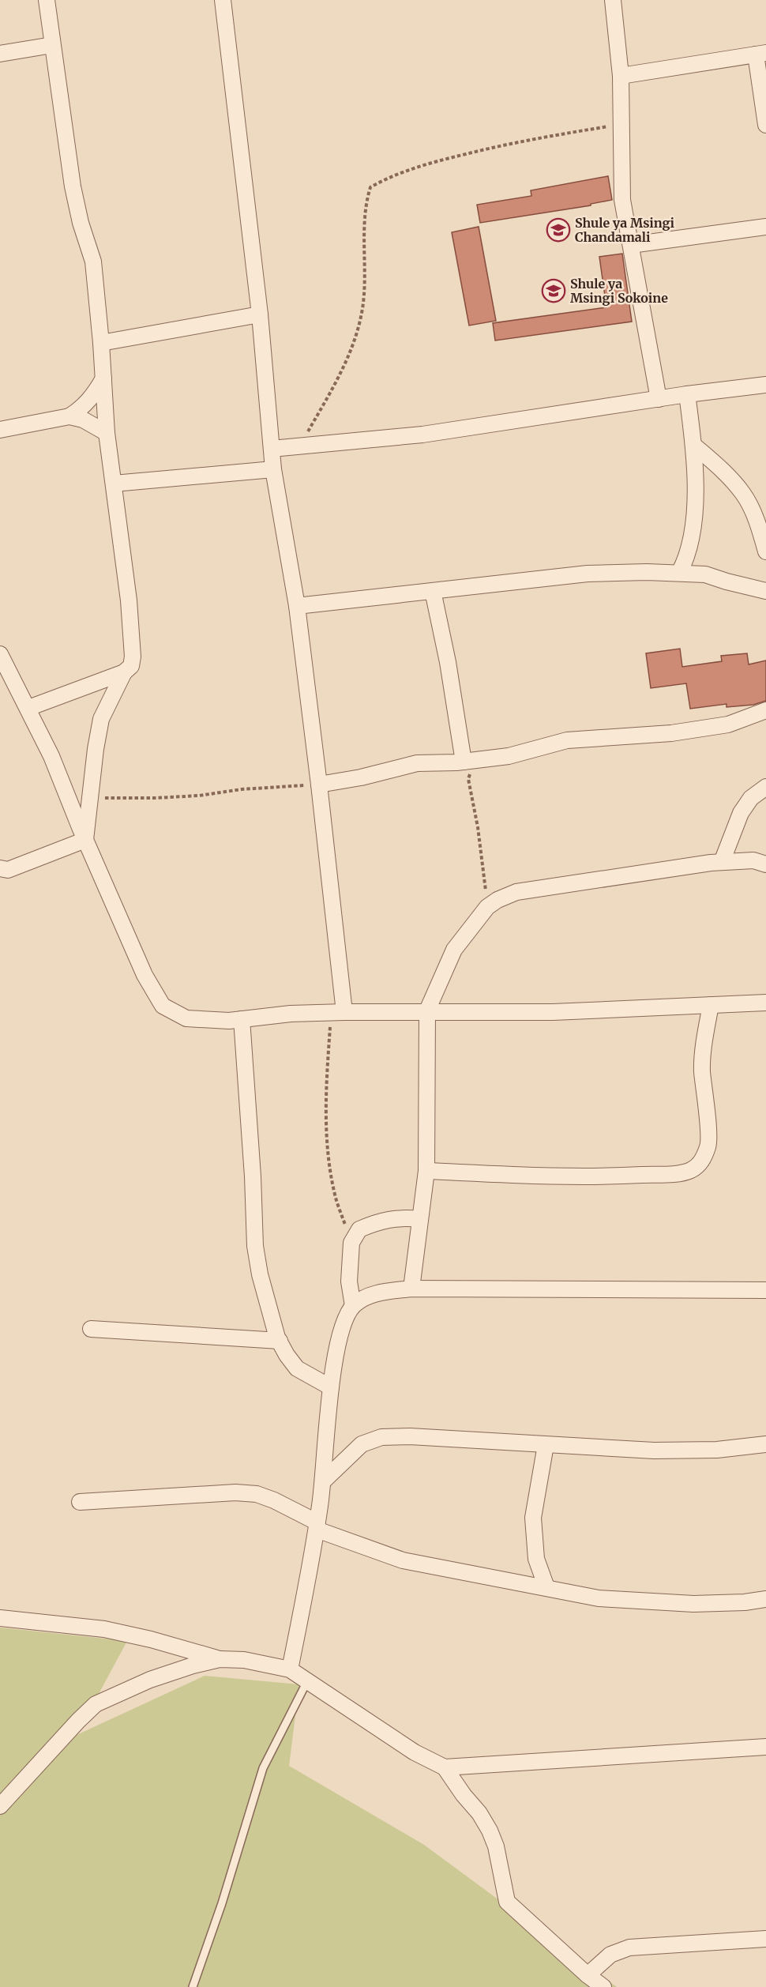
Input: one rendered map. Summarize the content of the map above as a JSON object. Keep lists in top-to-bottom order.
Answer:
{
  "places": {
    "school or university": ["Shule ya Msingi Chandamali", "Shule ya Msingi Sokoine"]
  }
}
